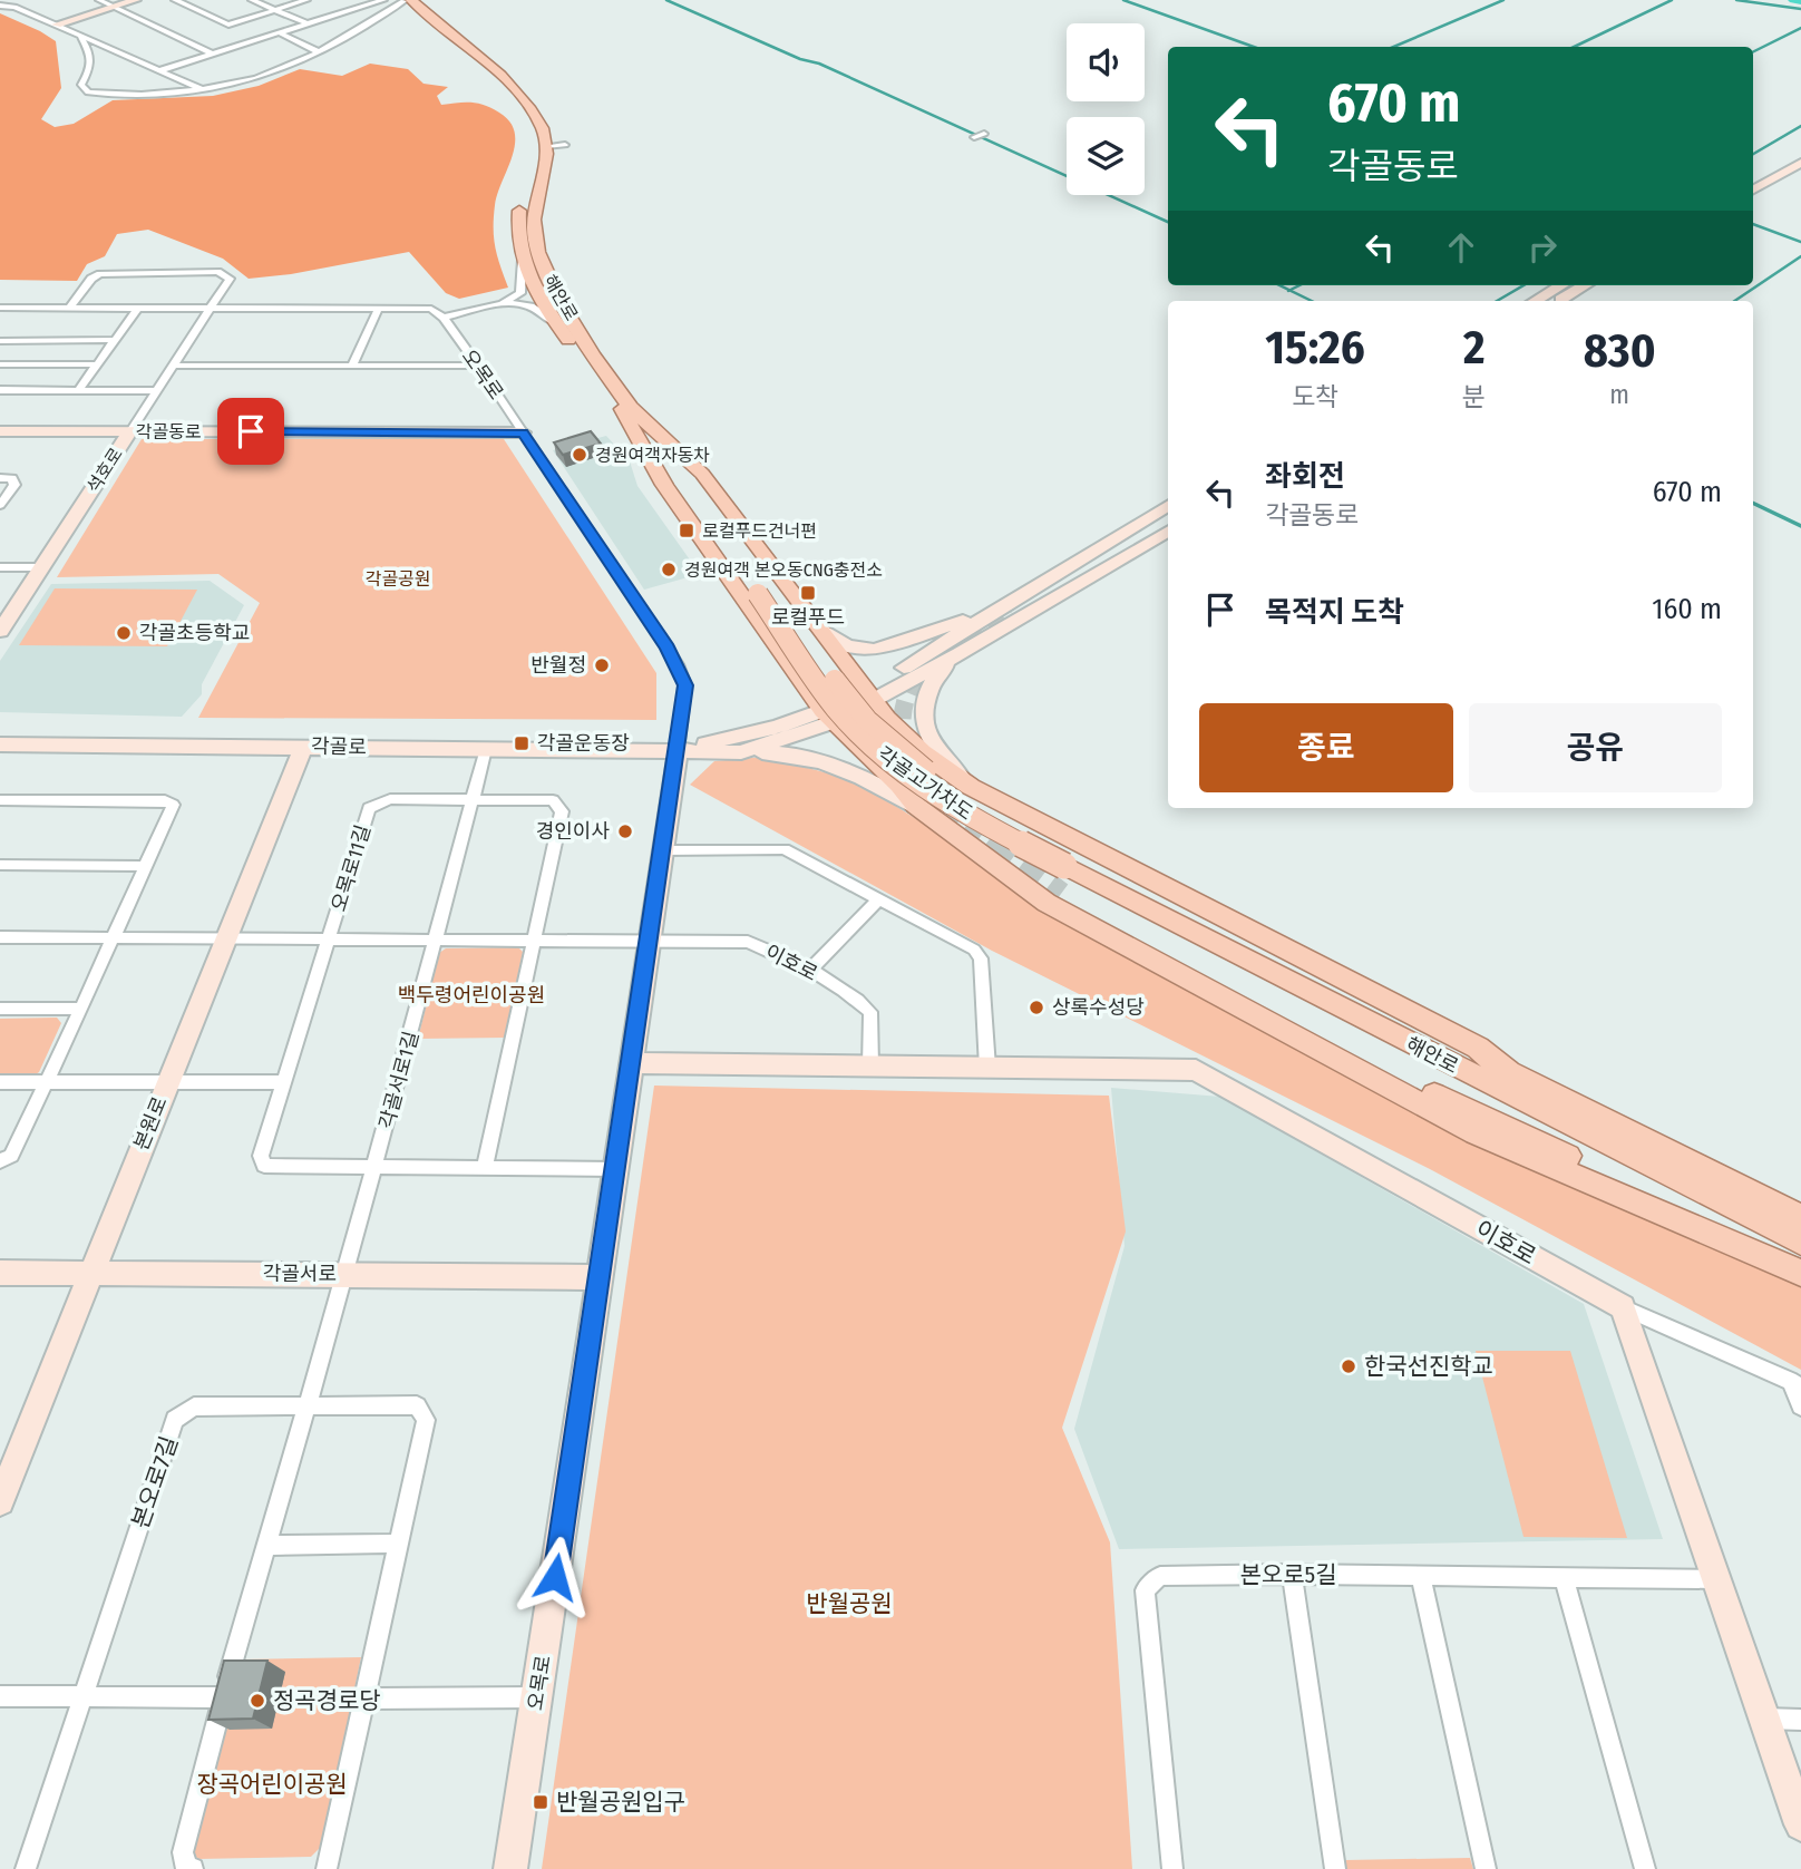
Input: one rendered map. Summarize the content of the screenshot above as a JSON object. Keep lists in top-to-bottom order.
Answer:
{
  "streets": {
    "main road": ["해안로", "각골고가차도"],
    "street": [
      "오목로",
      "각골동로",
      "석호로",
      "각골로",
      "오목로11길",
      "이호로",
      "각골서로1길",
      "본원로",
      "각골서로",
      "본오로7길",
      "본오로5길"
    ]
  },
  "crossings": [
    ["해안로", "각골고가차도"],
    ["오목로", "각골동로"],
    ["오목로", "각골로"],
    ["오목로", "오목로11길"],
    ["오목로", "이호로"],
    ["오목로", "각골서로"],
    ["각골동로", "석호로"],
    ["각골로", "각골서로1길"],
    ["각골로", "본원로"],
    ["오목로11길", "이호로"],
    ["오목로11길", "각골서로1길"],
    ["이호로", "각골서로1길"],
    ["이호로", "본원로"],
    ["각골서로1길", "각골서로"],
    ["각골서로1길", "본오로7길"],
    ["본원로", "각골서로"]
  ],
  "parks": [
    "각골공원",
    "백두령어린이공원",
    "반월공원",
    "장곡어린이공원"
  ],
  "places": {
    "other": [
      "경원여객자동차",
      "경원여객 본오동CNG충전소",
      "각골초등학교",
      "반월정",
      "경인이사",
      "상록수성당",
      "한국선진학교",
      "정곡경로당"
    ],
    "transit": [
      "로컬푸드건너편",
      "로컬푸드",
      "각골운동장",
      "반월공원입구"
    ]
  },
  "page": {
    "turn": ["670 m", "각골동로"],
    "eta": [
      "15:26",
      "도착",
      "2",
      "분",
      "830",
      "m"
    ],
    "list": [
      {
        "name": "좌회전",
        "note": "각골동로",
        "value": "670 m"
      },
      {
        "name": "목적지 도착",
        "value": "160 m"
      }
    ],
    "buttons": ["종료", "공유"]
  }
}
